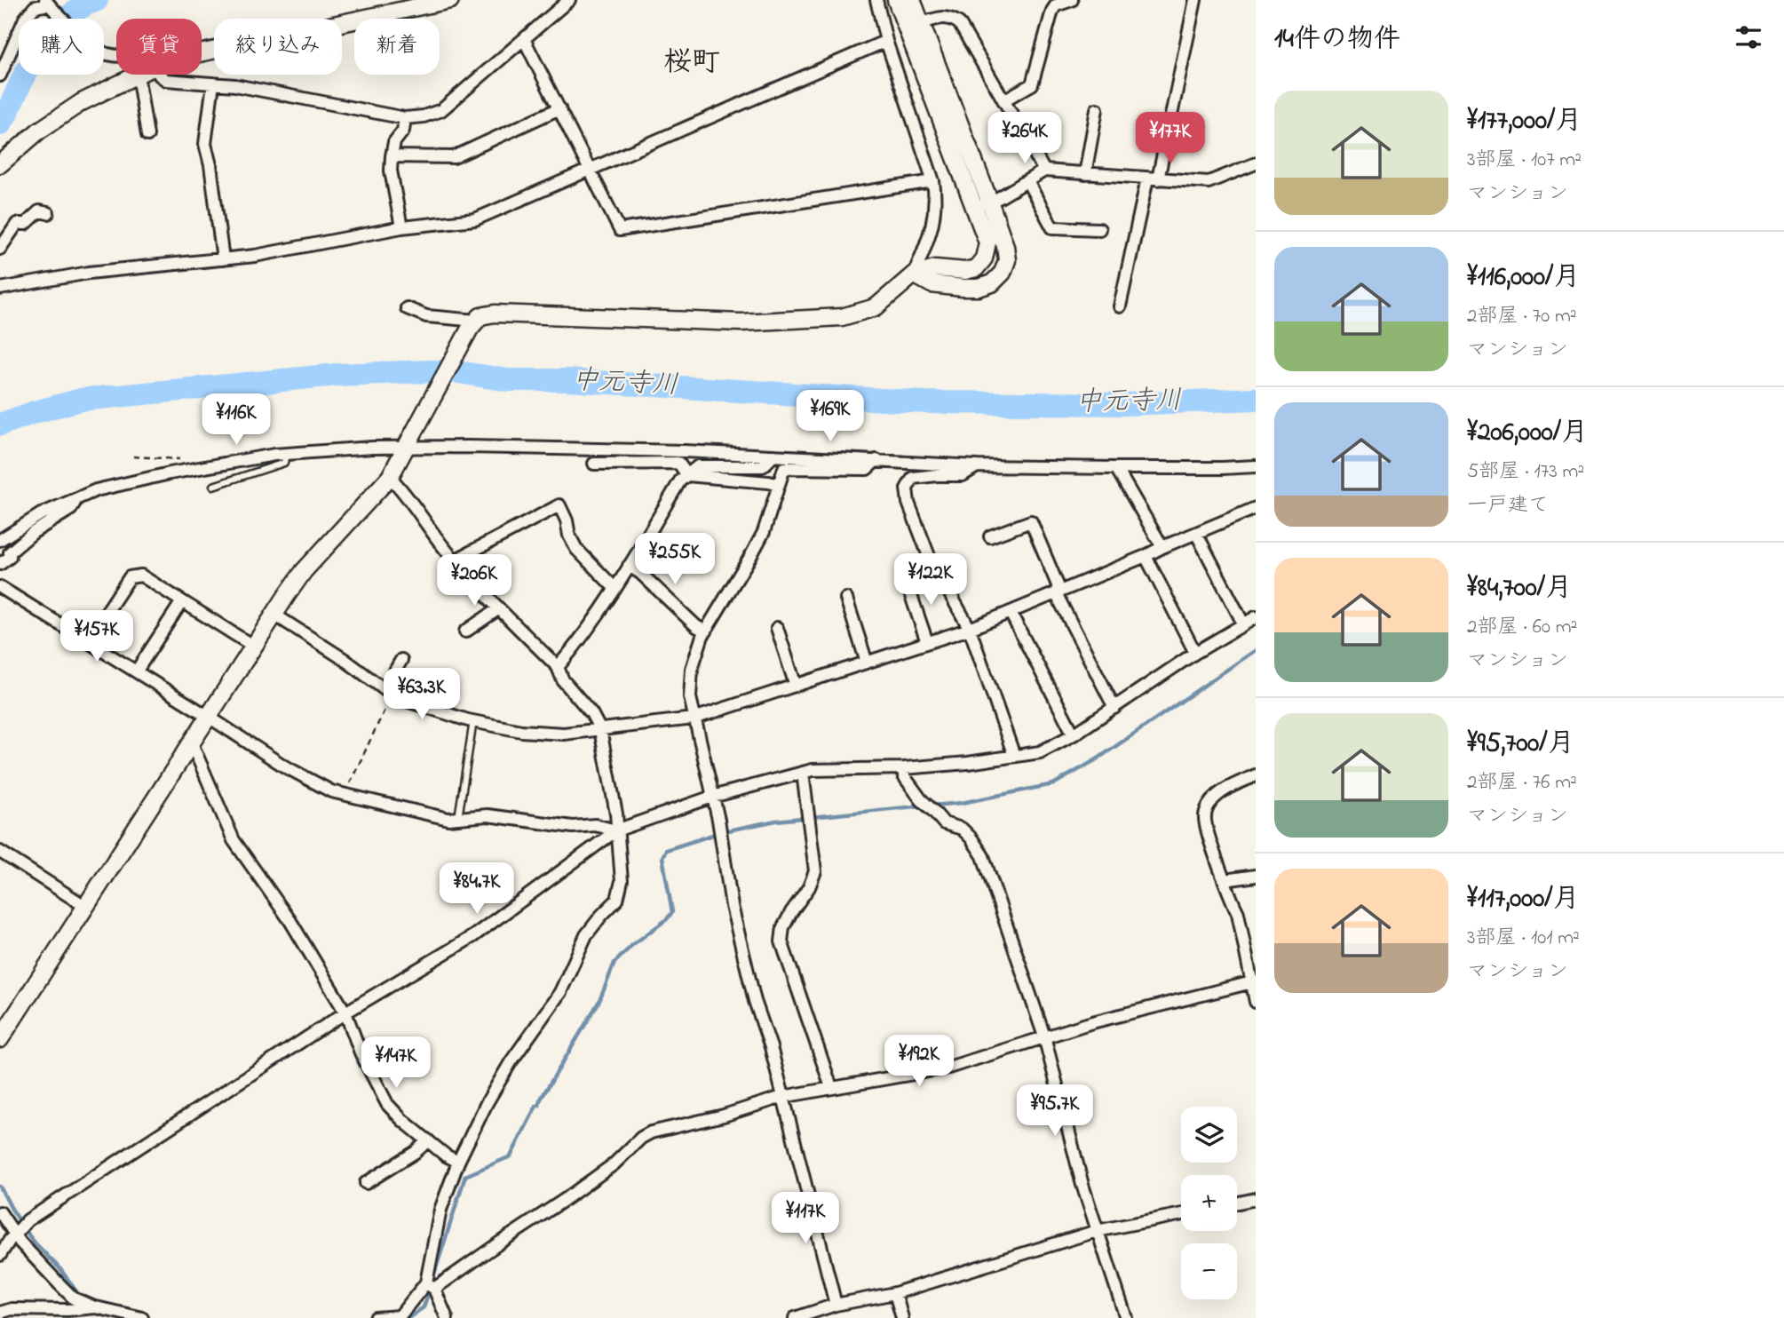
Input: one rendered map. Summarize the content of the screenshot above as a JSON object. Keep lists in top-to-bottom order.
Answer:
{
  "districts": ["桜町"],
  "water": ["中元寺川"],
  "page": {
    "heading": "14件の物件",
    "chip": [
      "購入",
      "賃貸",
      "絞り込み",
      "新着"
    ],
    "list": [
      {
        "name": "¥177,000/月",
        "note": "3部屋 · 107 m² · マンション"
      },
      {
        "name": "¥116,000/月",
        "note": "2部屋 · 70 m² · マンション"
      },
      {
        "name": "¥206,000/月",
        "note": "5部屋 · 173 m² · 一戸建て"
      },
      {
        "name": "¥84,700/月",
        "note": "2部屋 · 60 m² · マンション"
      },
      {
        "name": "¥95,700/月",
        "note": "2部屋 · 76 m² · マンション"
      },
      {
        "name": "¥117,000/月",
        "note": "3部屋 · 101 m² · マンション"
      }
    ],
    "price": [
      "¥264K",
      "¥177K",
      "¥169K",
      "¥116K",
      "¥255K",
      "¥122K",
      "¥206K",
      "¥157K",
      "¥63.3K",
      "¥84.7K",
      "¥192K",
      "¥147K",
      "¥95.7K",
      "¥117K"
    ],
    "map_buttons": ["+", "−"]
  }
}
